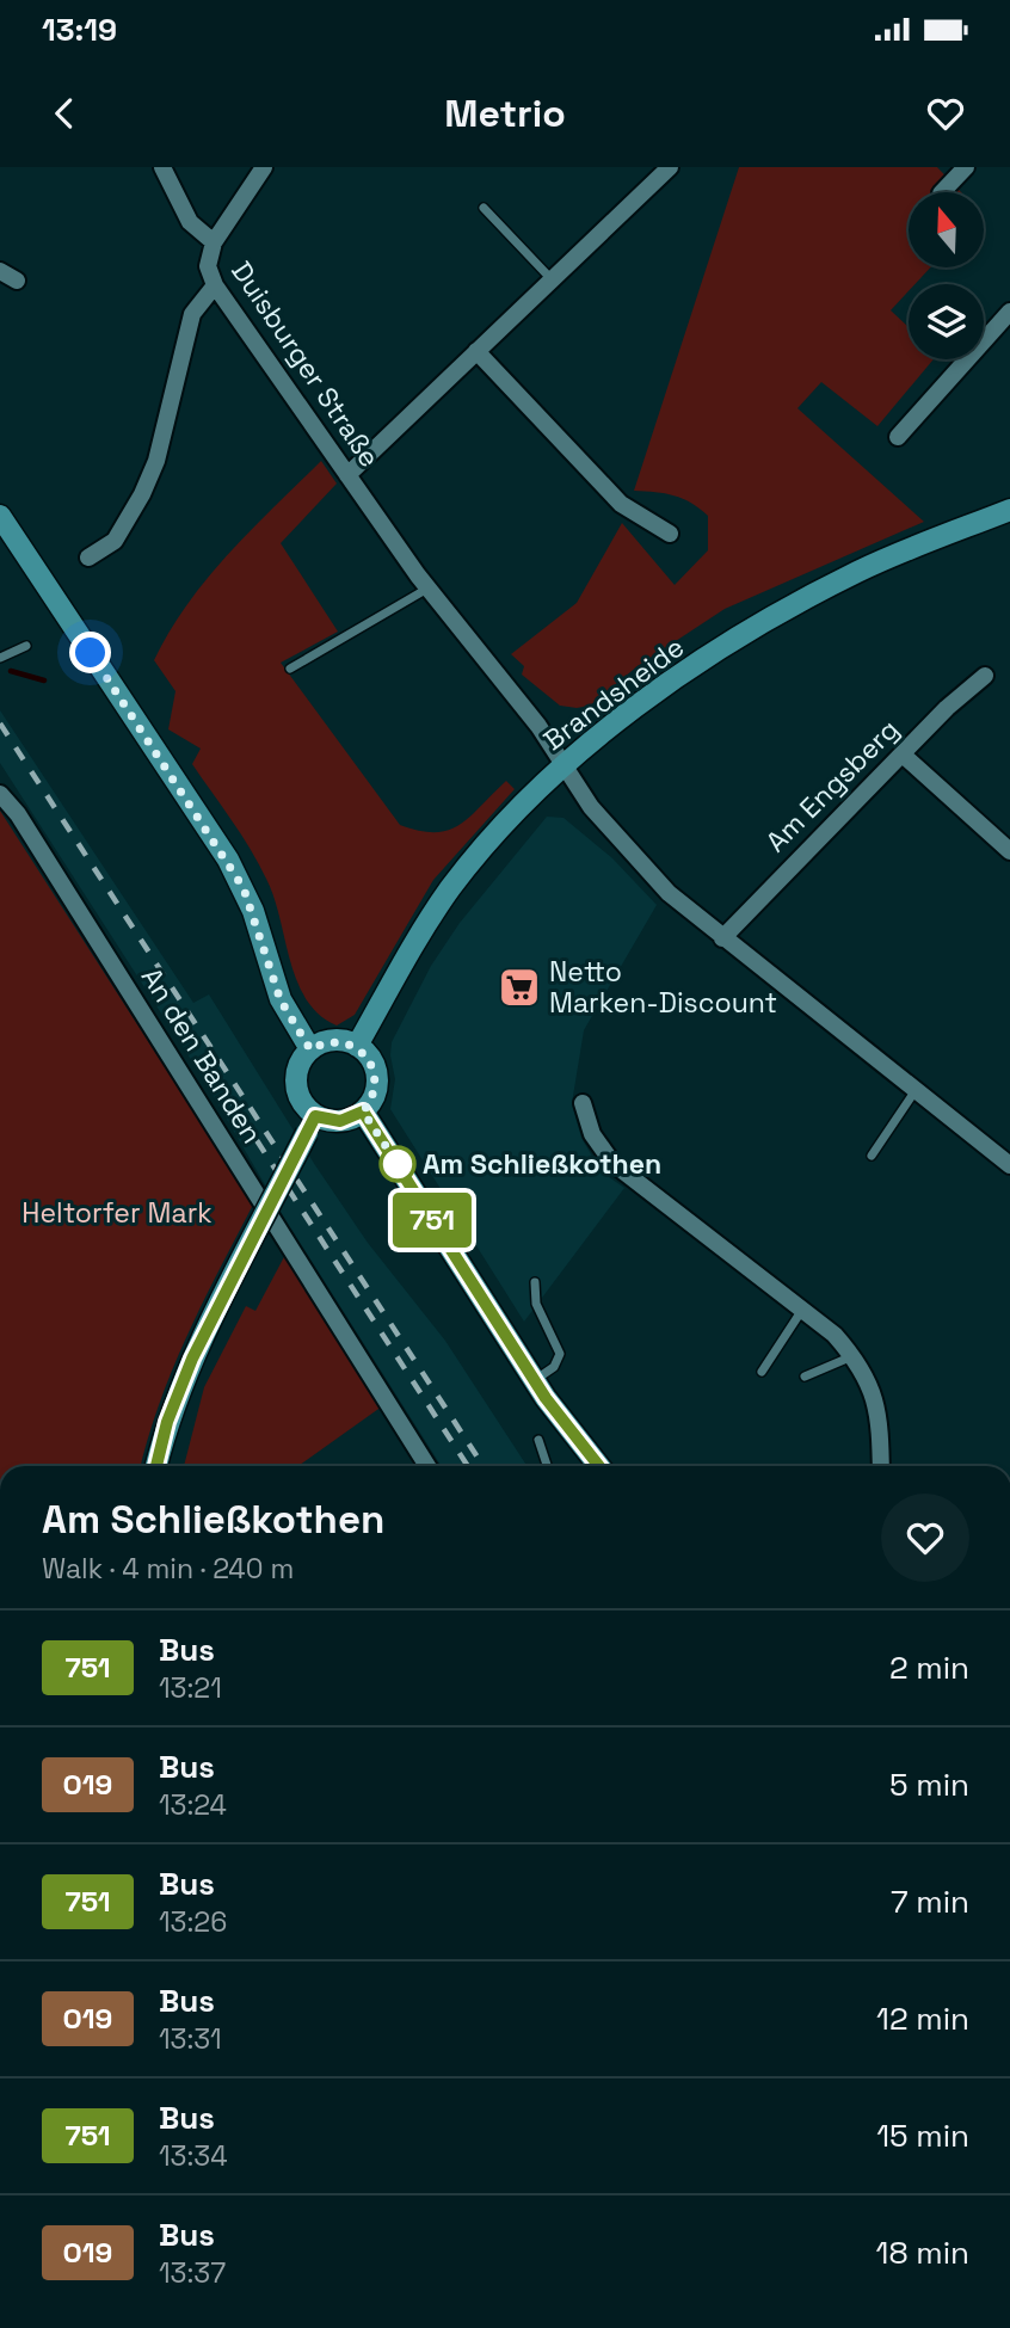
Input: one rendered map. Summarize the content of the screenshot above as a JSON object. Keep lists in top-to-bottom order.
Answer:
{
  "streets": {
    "main road": ["Brandsheide"],
    "street": ["Duisburger Straße", "Am Engsberg", "An den Banden"]
  },
  "crossings": [
    ["Duisburger Straße", "Brandsheide"],
    ["Duisburger Straße", "Am Engsberg"]
  ],
  "parks": ["Heltorfer Mark"],
  "places": {
    "supermarket": ["Netto Marken-Discount"],
    "other": ["Am Schließkothen"]
  },
  "lines": ["bus line 751"],
  "north": "top",
  "page": {
    "status": "13:19",
    "header": "Metrio",
    "on_map": "751",
    "heading": ["Am Schließkothen", "Walk · 4 min · 240 m"],
    "list": [
      {
        "mark": "751",
        "name": "Bus",
        "note": "13:21",
        "value": "2 min"
      },
      {
        "mark": "O19",
        "name": "Bus",
        "note": "13:24",
        "value": "5 min"
      },
      {
        "mark": "751",
        "name": "Bus",
        "note": "13:26",
        "value": "7 min"
      },
      {
        "mark": "O19",
        "name": "Bus",
        "note": "13:31",
        "value": "12 min"
      },
      {
        "mark": "751",
        "name": "Bus",
        "note": "13:34",
        "value": "15 min"
      },
      {
        "mark": "O19",
        "name": "Bus",
        "note": "13:37",
        "value": "18 min"
      }
    ]
  }
}
